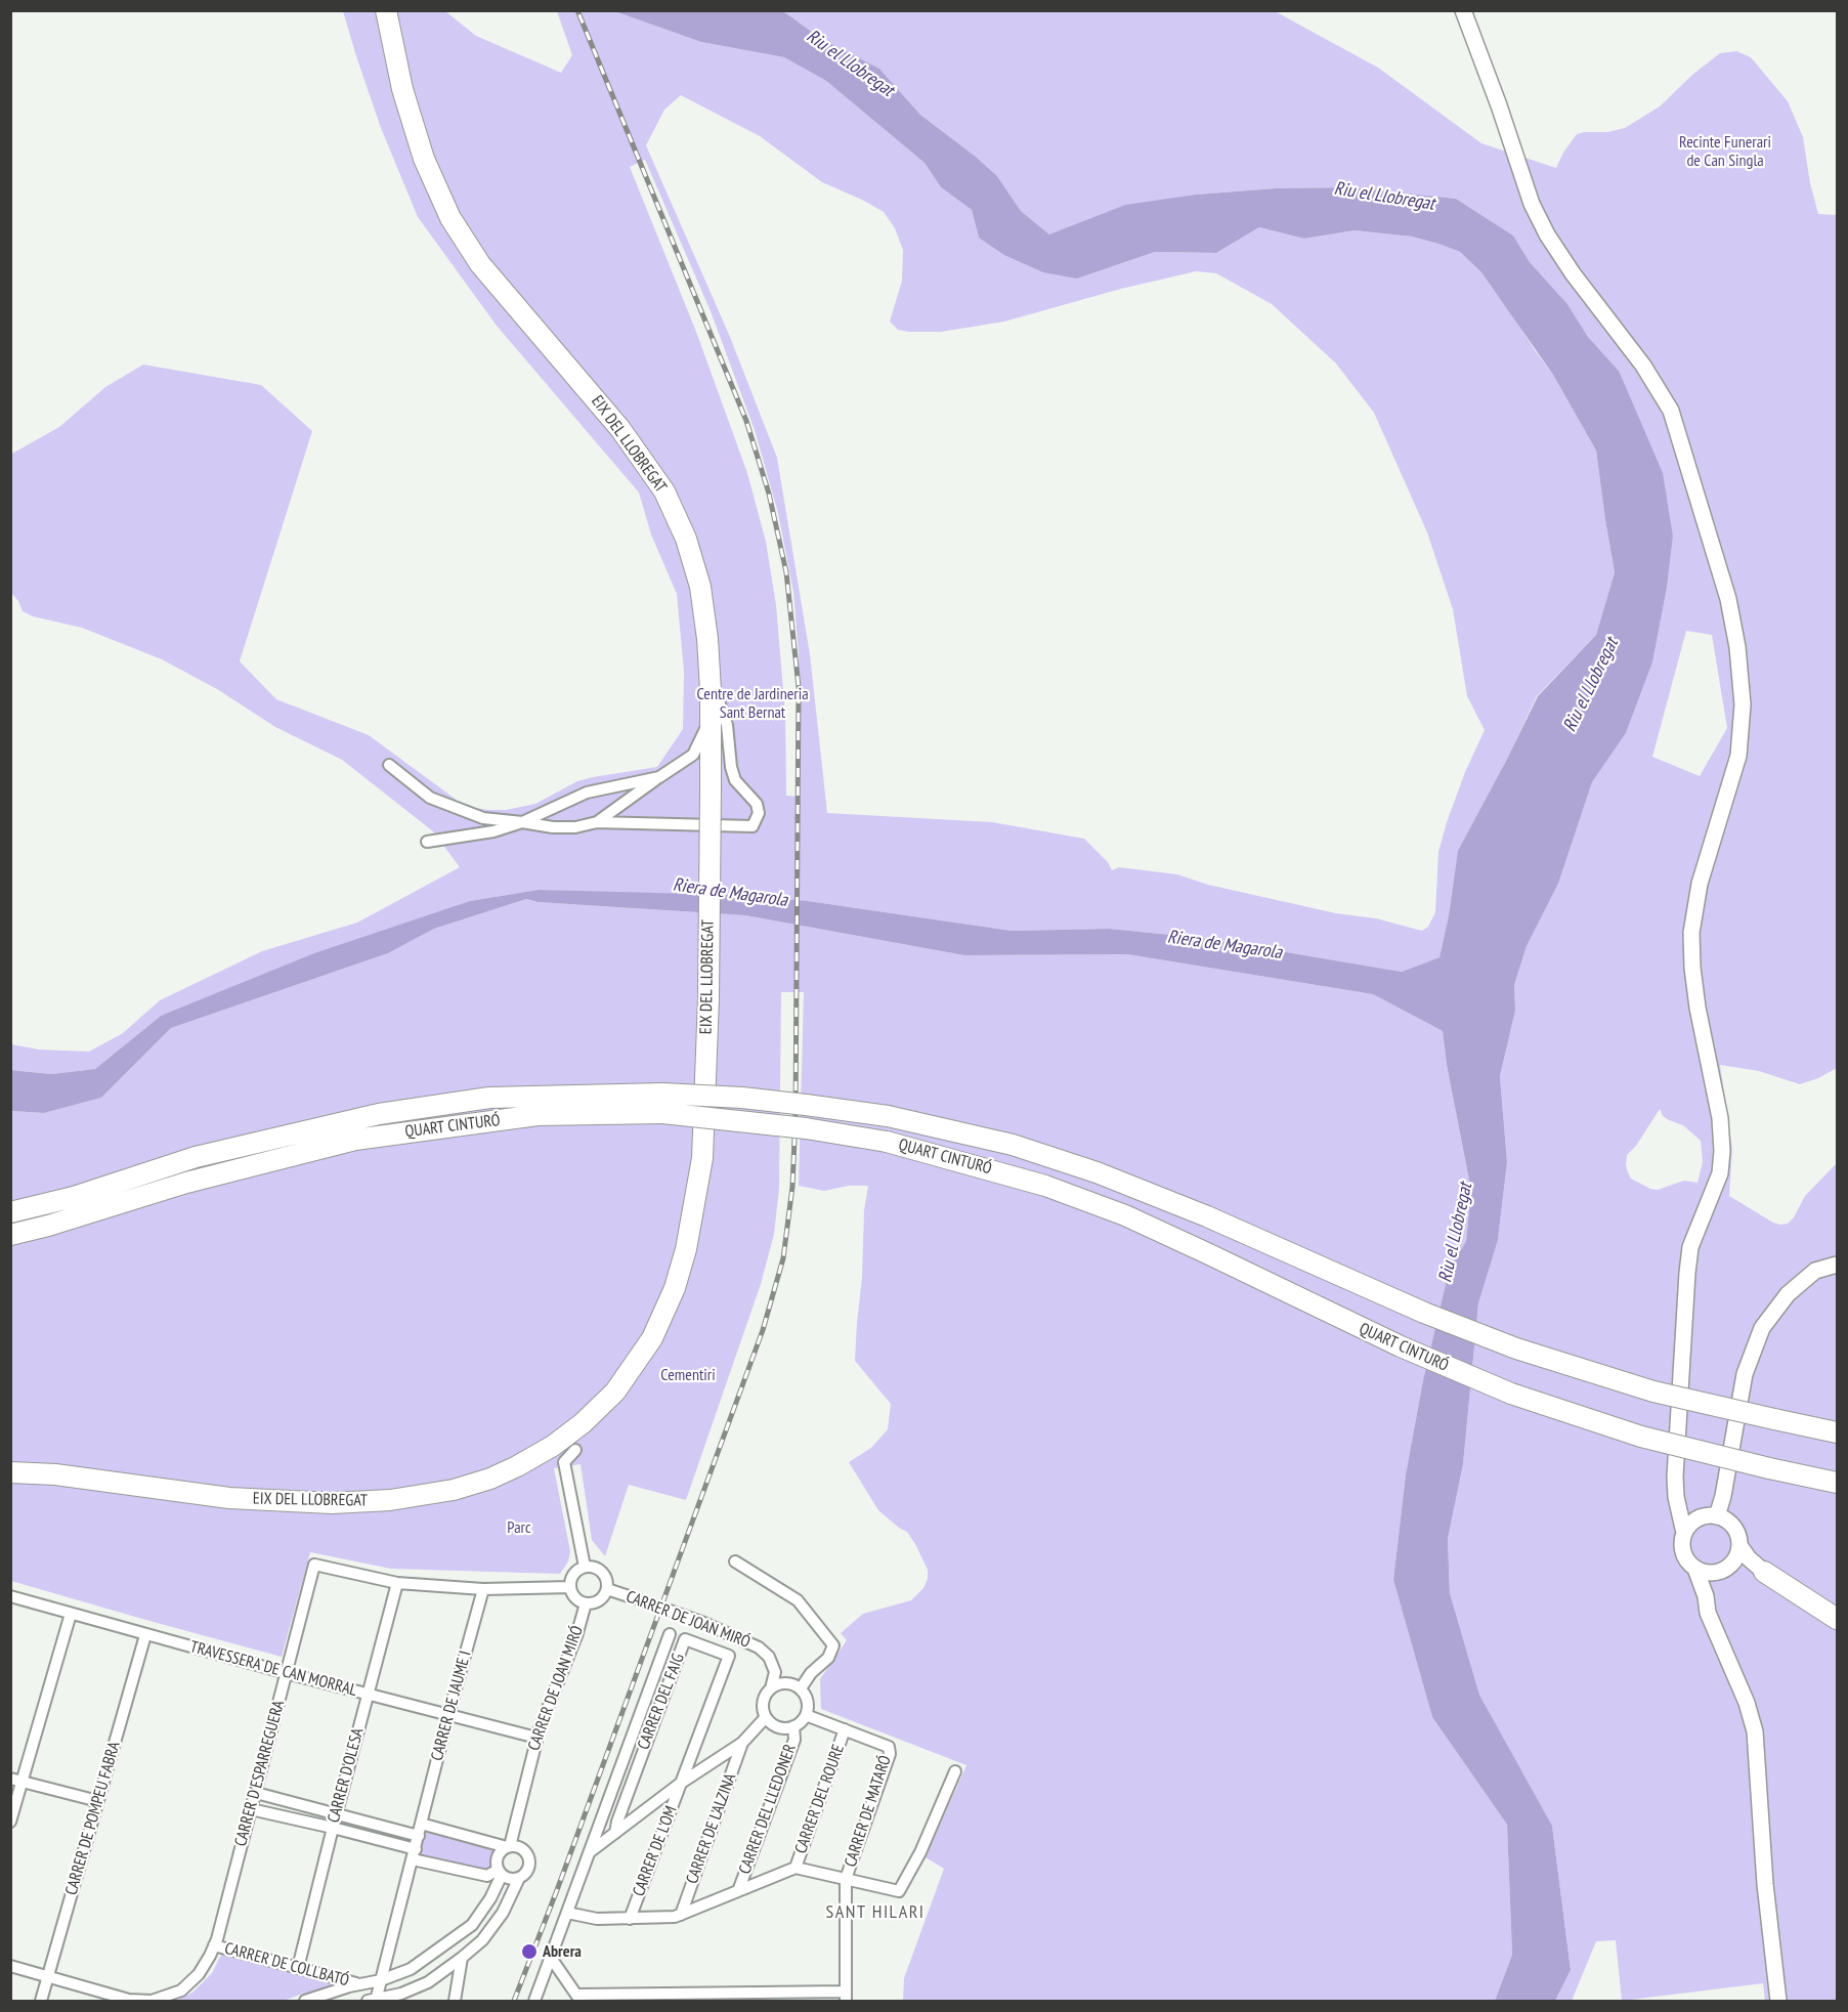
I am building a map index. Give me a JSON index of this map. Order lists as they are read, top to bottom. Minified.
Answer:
{"streets":{"highway":["EIX DEL LLOBREGAT","QUART CINTURÓ"],"street":["CARRER DE JOAN MIRÓ","TRAVESSERA DE CAN MORRAL","CARRER DEL FAIG","CARRER DE JAUME I","CARRER D'ESPARREGUERA","CARRER D'OLESA","CARRER DEL ROURE","CARRER DEL LLEDONER","CARRER DE MATARÓ","CARRER DE POMPEU FABRA","CARRER DE L'ALZINA","CARRER DE L'OM","CARRER DE COLLBATÓ"]},"crossings":[["CARRER DE JOAN MIRÓ","TRAVESSERA DE CAN MORRAL"],["CARRER DE JOAN MIRÓ","CARRER DEL LLEDONER"],["CARRER DE JOAN MIRÓ","CARRER DE MATARÓ"],["TRAVESSERA DE CAN MORRAL","CARRER DE JAUME I"],["TRAVESSERA DE CAN MORRAL","CARRER D'ESPARREGUERA"],["TRAVESSERA DE CAN MORRAL","CARRER D'OLESA"],["TRAVESSERA DE CAN MORRAL","CARRER DE POMPEU FABRA"],["CARRER DEL FAIG","CARRER DE L'OM"],["CARRER D'ESPARREGUERA","CARRER D'OLESA"],["CARRER D'ESPARREGUERA","CARRER DE POMPEU FABRA"],["CARRER D'ESPARREGUERA","CARRER DE COLLBATÓ"],["CARRER D'OLESA","CARRER DE COLLBATÓ"],["CARRER DEL ROURE","CARRER DE MATARÓ"],["CARRER DEL LLEDONER","CARRER DE MATARÓ"]],"districts":["SANT HILARI"],"water":["Riu el Llobregat","Riera de Magarola"],"parks":["Recinte Funerari de Can Singla","Centre de Jardineria Sant Bernat","Cementiri","Parc"],"places":["Abrera"]}
